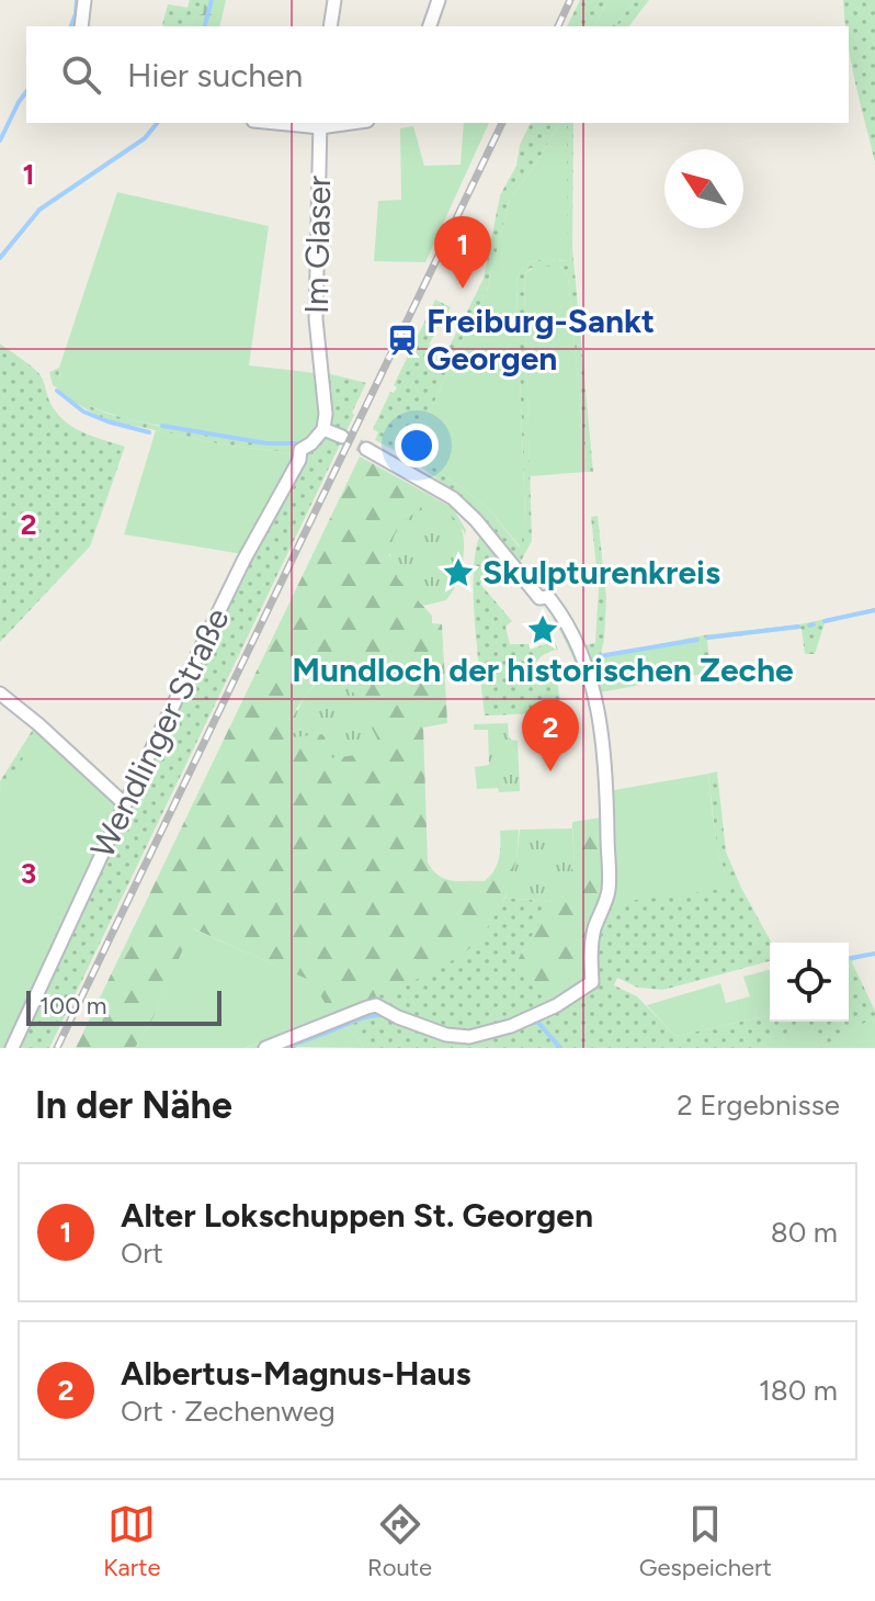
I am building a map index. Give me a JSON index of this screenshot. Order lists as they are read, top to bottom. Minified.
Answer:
{"streets":{"street":["Im Glaser","Wendlinger Straße"]},"crossings":[["Im Glaser","Wendlinger Straße"]],"places":{"station":["Freiburg-Sankt Georgen"],"place":["Skulpturenkreis","Mundloch der historischen Zeche"]},"scale_bar":"100 m","north":"top left","page":{"search":"Hier suchen","pins":["1","2"],"scale":"100 m","heading":["In der Nähe","2 Ergebnisse"],"list":[{"mark":"1","name":"Alter Lokschuppen St. Georgen","note":"Ort","value":"80 m"},{"mark":"2","name":"Albertus-Magnus-Haus","note":"Ort · Zechenweg","value":"180 m"}],"nav":["Karte","Route","Gespeichert"]},"grid":{"rows":["1","2","3"]}}
